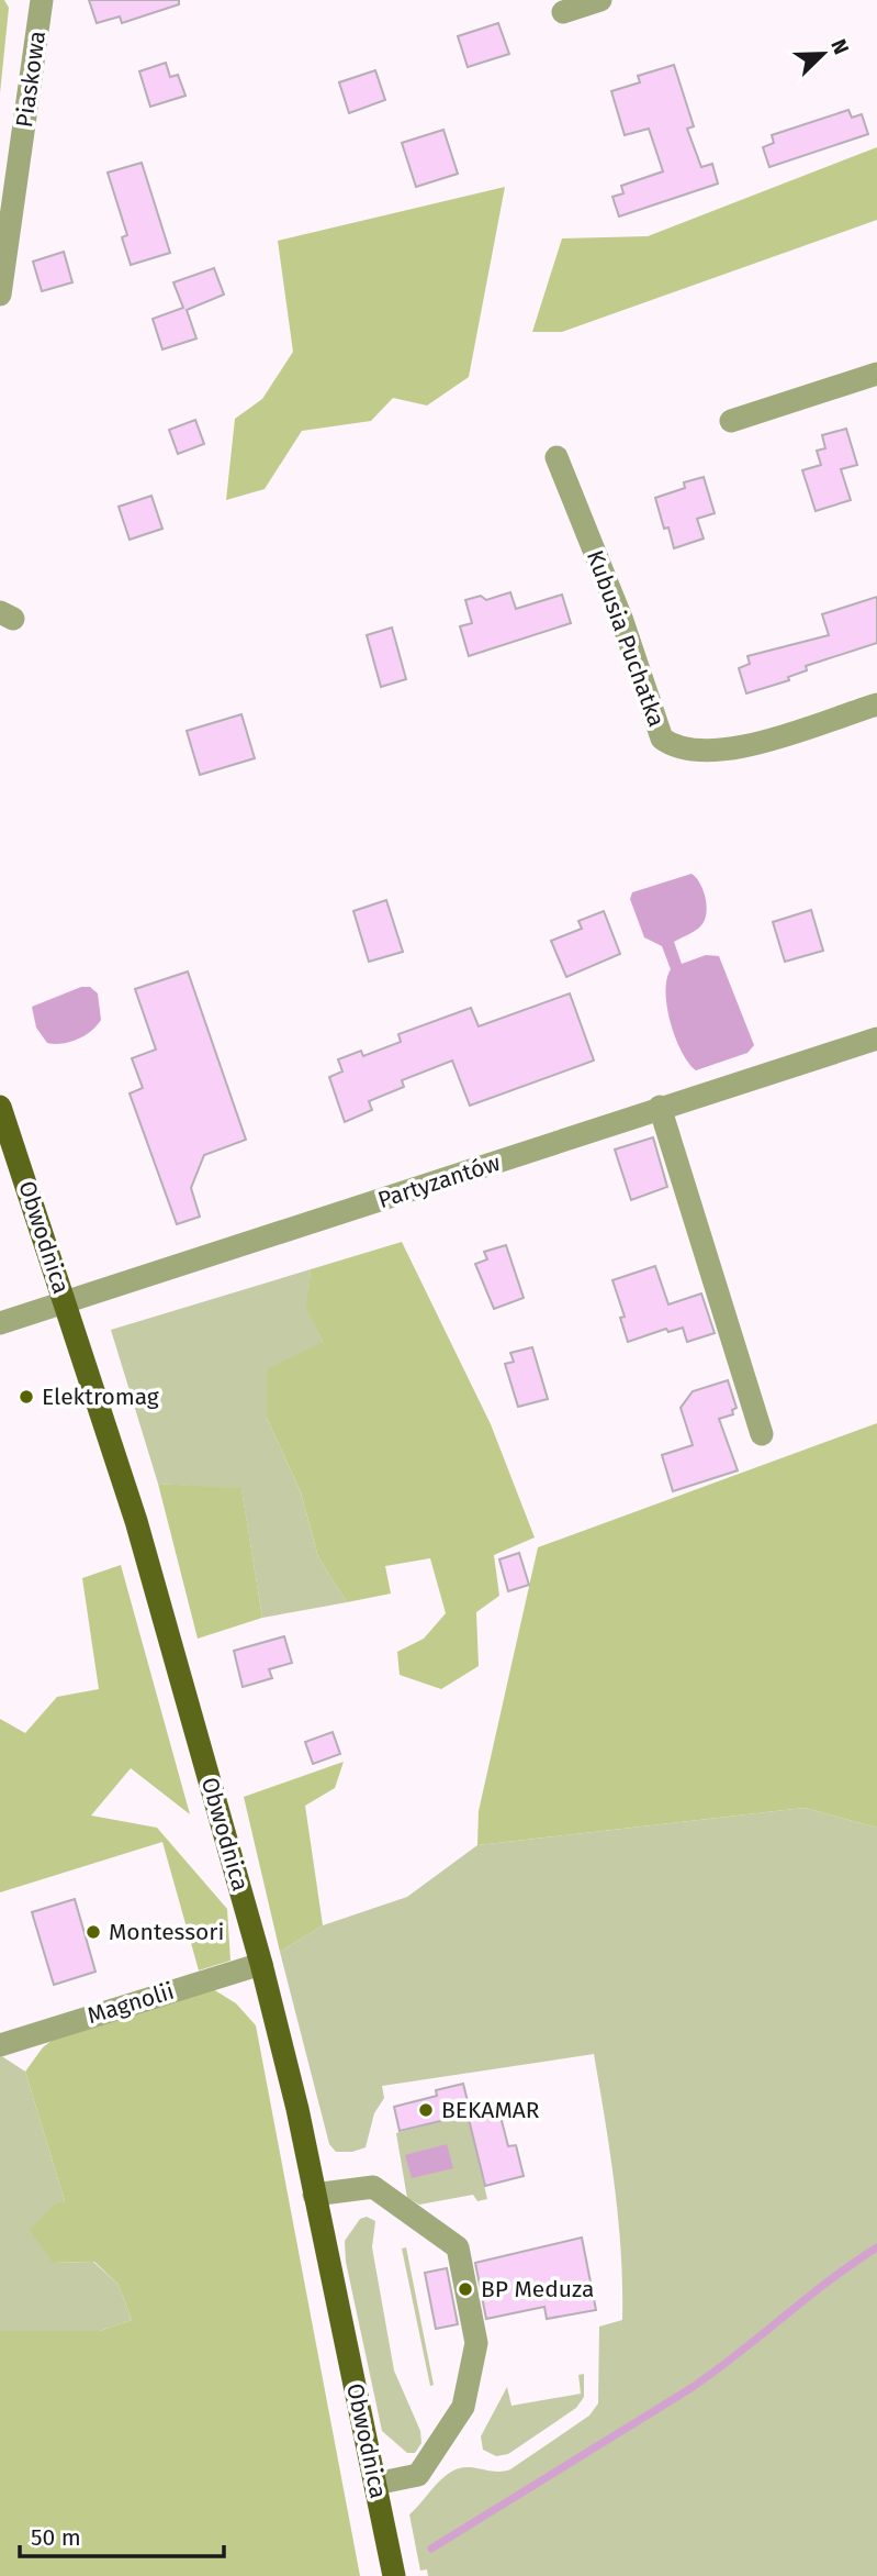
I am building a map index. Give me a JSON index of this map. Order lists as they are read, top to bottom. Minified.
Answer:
{"streets":{"main road":["Obwodnica"],"street":["Piaskowa","Kubusia Puchatka","Partyzantów","Magnolii"]},"crossings":[["Partyzantów","Obwodnica"],["Obwodnica","Magnolii"]],"places":["Elektromag","Montessori","BEKAMAR","BP Meduza"],"scale_bar":"50 m","north":"top right"}
